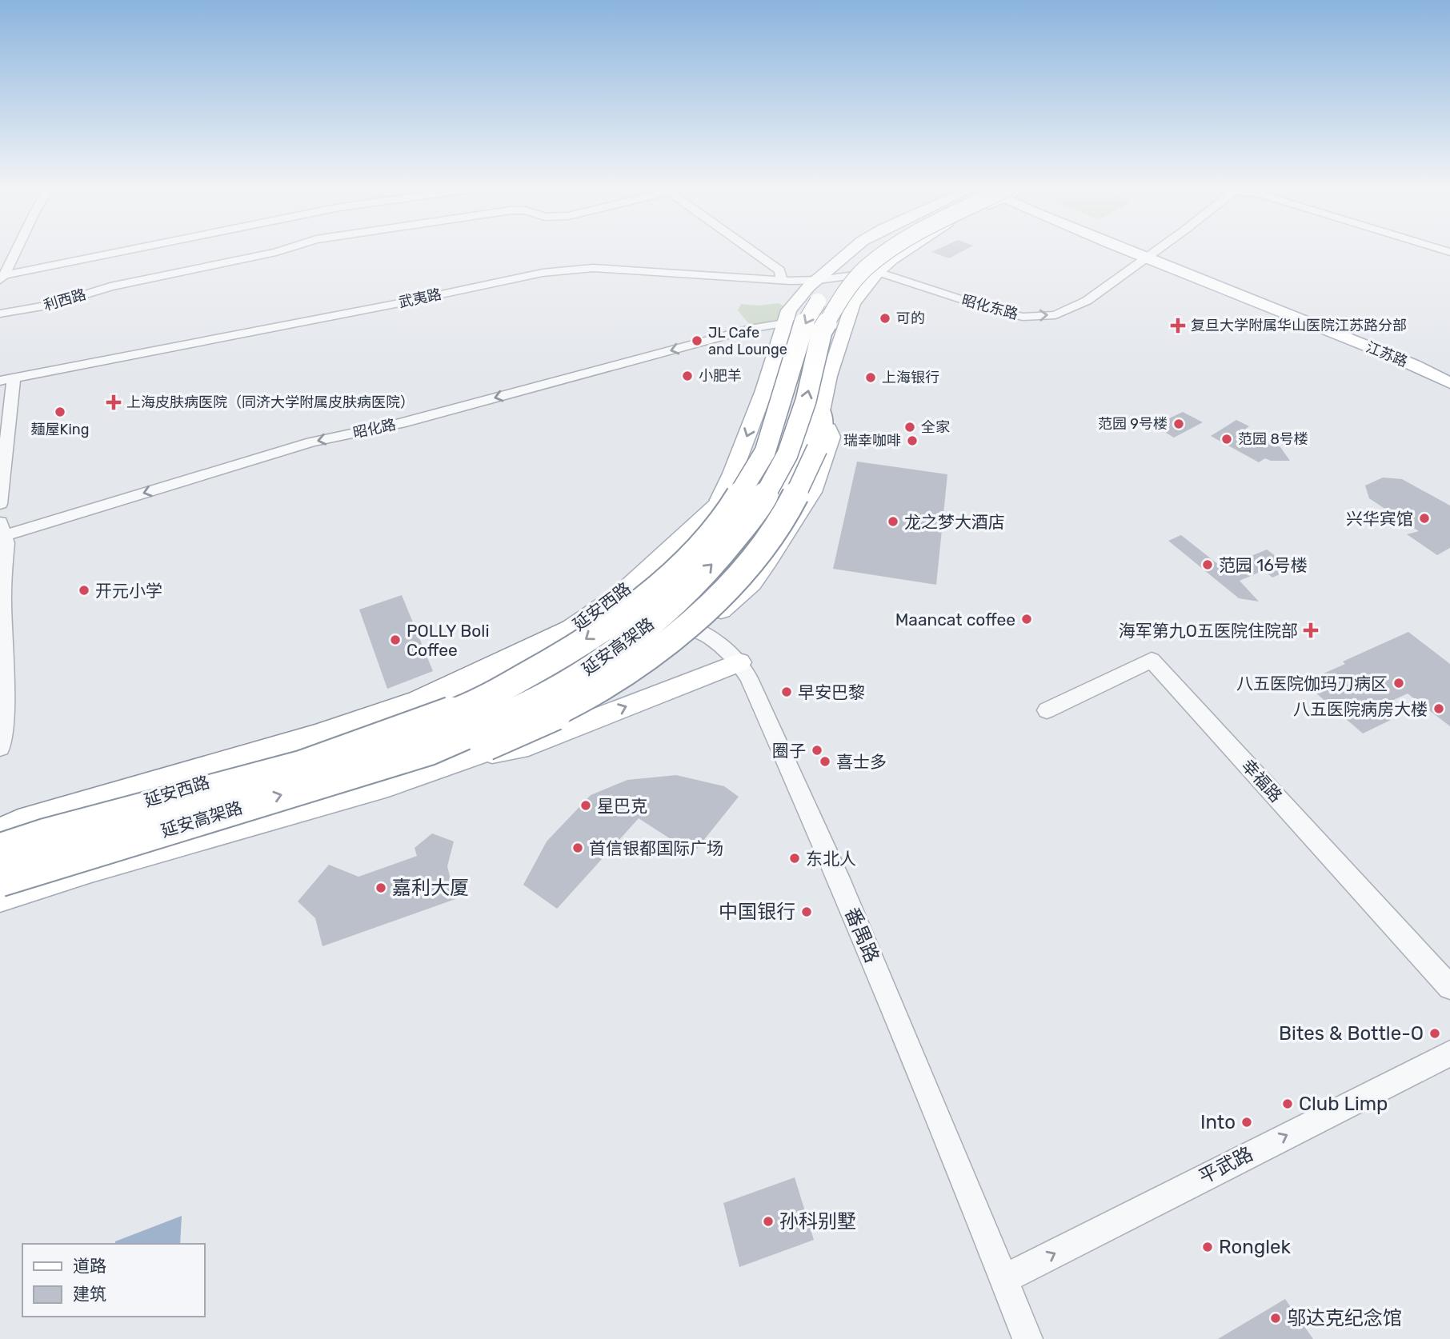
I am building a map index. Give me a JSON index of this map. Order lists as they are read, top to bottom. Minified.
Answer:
{"streets":{"highway":["延安高架路"],"main road":["江苏路","延安西路"],"street":["武夷路","利西路","昭化东路","昭化路","幸福路","番禺路","平武路"]},"crossings":[["武夷路","昭化东路"],["武夷路","延安西路"],["昭化东路","江苏路"],["昭化路","延安西路"],["延安西路","番禺路"],["番禺路","平武路"]],"one_way":["昭化东路","昭化路","平武路"],"places":{"other":["可的","JL Cafe and Lounge","小肥羊","上海银行","麺屋King","范园 9号楼","全家","范园 8号楼","瑞幸咖啡","兴华宾馆","龙之梦大酒店","范园 16号楼","开元小学","Maancat coffee","POLLY Boli Coffee","八五医院伽玛刀病区","早安巴黎","八五医院病房大楼","圈子","喜士多","星巴克","首信银都国际广场","东北人","嘉利大厦","中国银行","Bites & Bottle-O","Club Limp","Into","孙科别墅","Ronglek","邬达克纪念馆"],"health":["复旦大学附属华山医院江苏路分部","上海皮肤病医院（同济大学附属皮肤病医院）","海军第九O五医院住院部"]},"legend":["道路","建筑"]}
